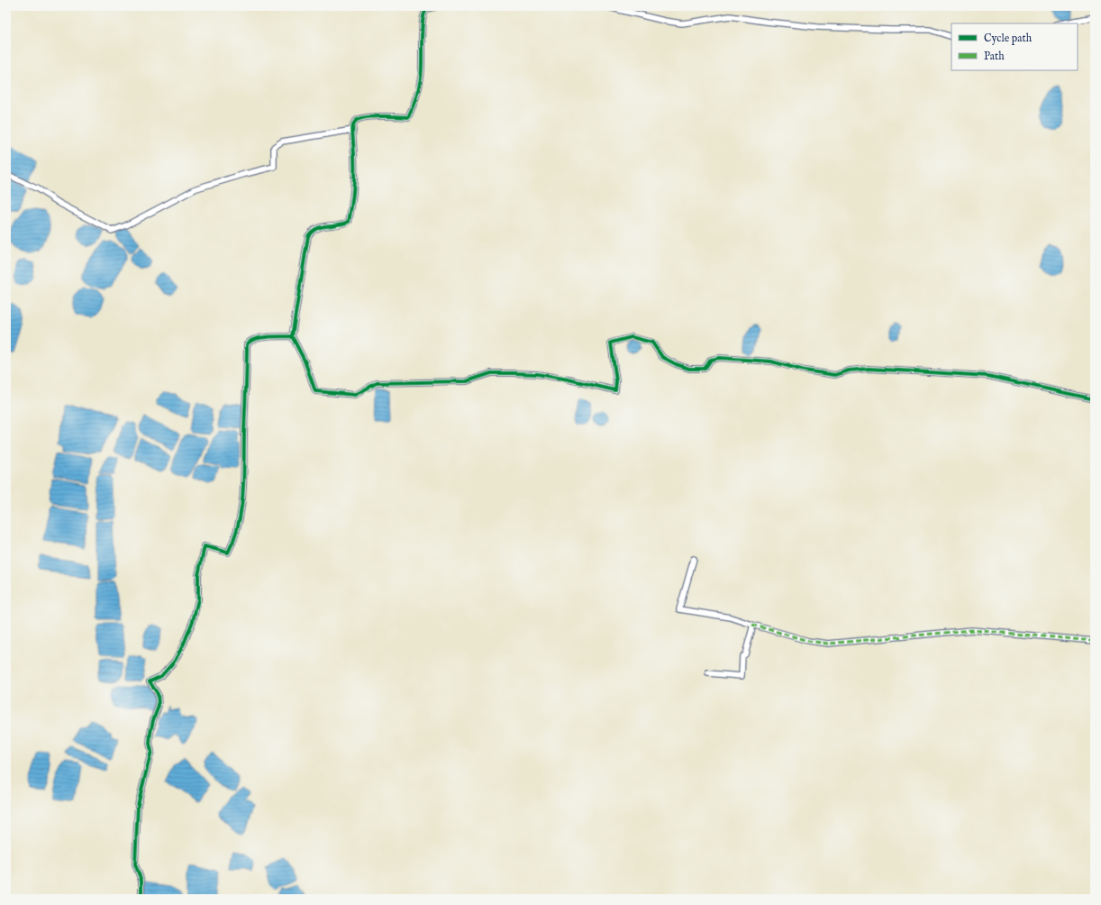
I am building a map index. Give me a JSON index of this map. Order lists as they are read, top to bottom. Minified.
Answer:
{"legend":["Cycle path","Path"]}
